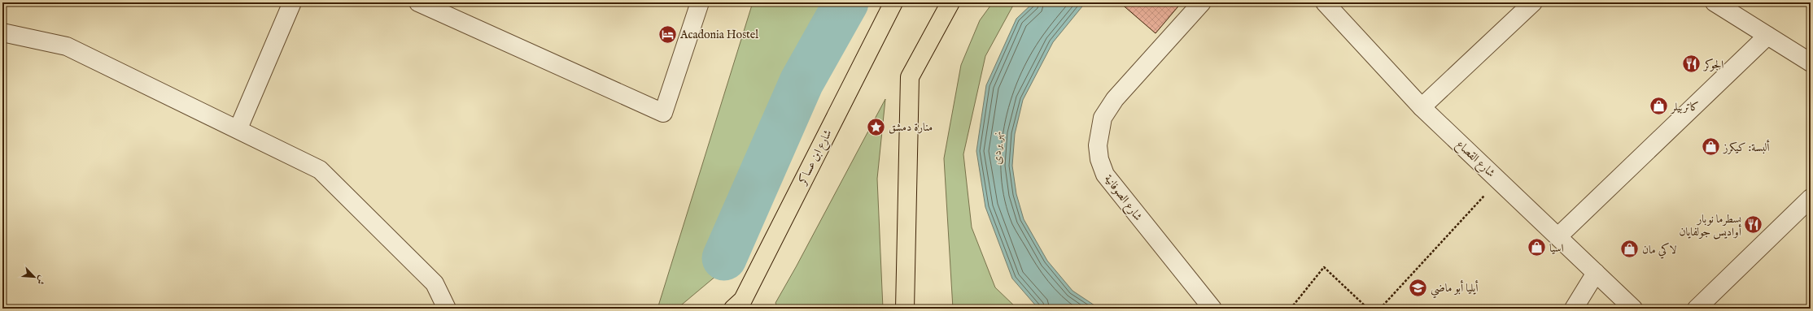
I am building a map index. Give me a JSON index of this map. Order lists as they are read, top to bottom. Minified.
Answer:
{"streets":{"main road":["شارع ابن عساكر"],"street":["شارع القصاع","شارع الصوفانية"]},"water":["نهر بردى"],"places":{"hotel":["Acadonia Hostel"],"restaurant":["الجوكر","بسطرما نوبار أواديس جولفايان"],"shop":["كاتربيلر","ألبسة: كيكرز","اسيا","لاكي مان"],"place":["منارة دمشق"],"school or university":["أيليا أبو ماضي"]},"north":"bottom right"}
